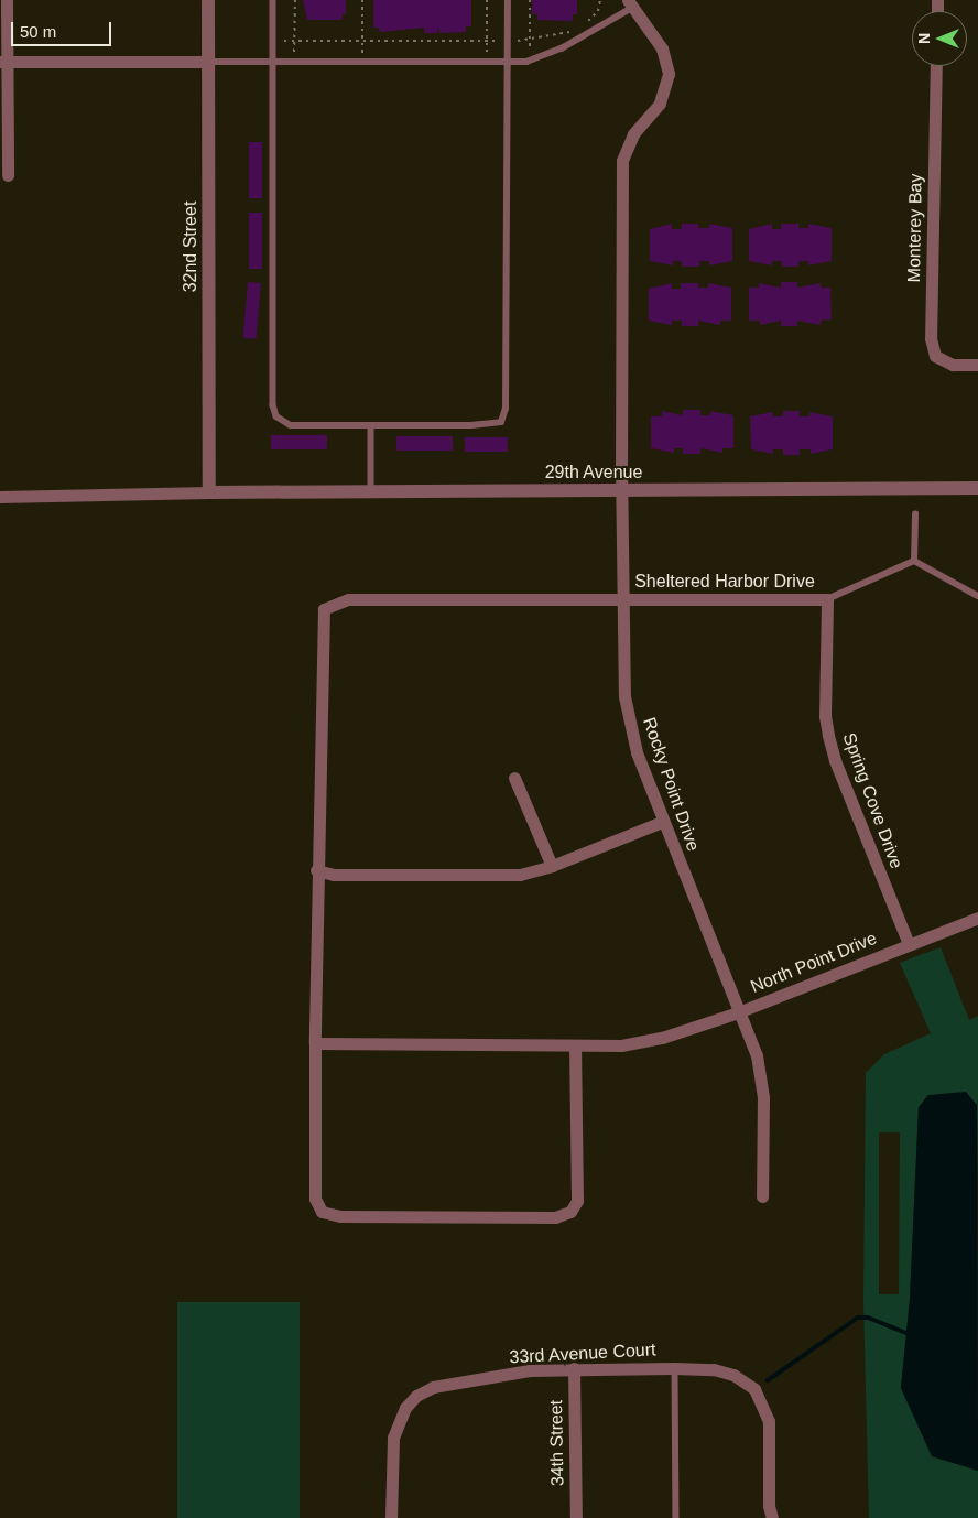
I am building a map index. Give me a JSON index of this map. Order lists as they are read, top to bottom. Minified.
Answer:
{"streets":{"street":["Monterey Bay","32nd Street","29th Avenue","Sheltered Harbor Drive","Rocky Point Drive","Spring Cove Drive","North Point Drive","33rd Avenue Court","34th Street"]},"crossings":[["32nd Street","29th Avenue"],["29th Avenue","Rocky Point Drive"],["Sheltered Harbor Drive","Rocky Point Drive"],["Sheltered Harbor Drive","Spring Cove Drive"],["Rocky Point Drive","North Point Drive"],["Spring Cove Drive","North Point Drive"],["33rd Avenue Court","34th Street"]],"scale_bar":"50 m","north":"left"}
